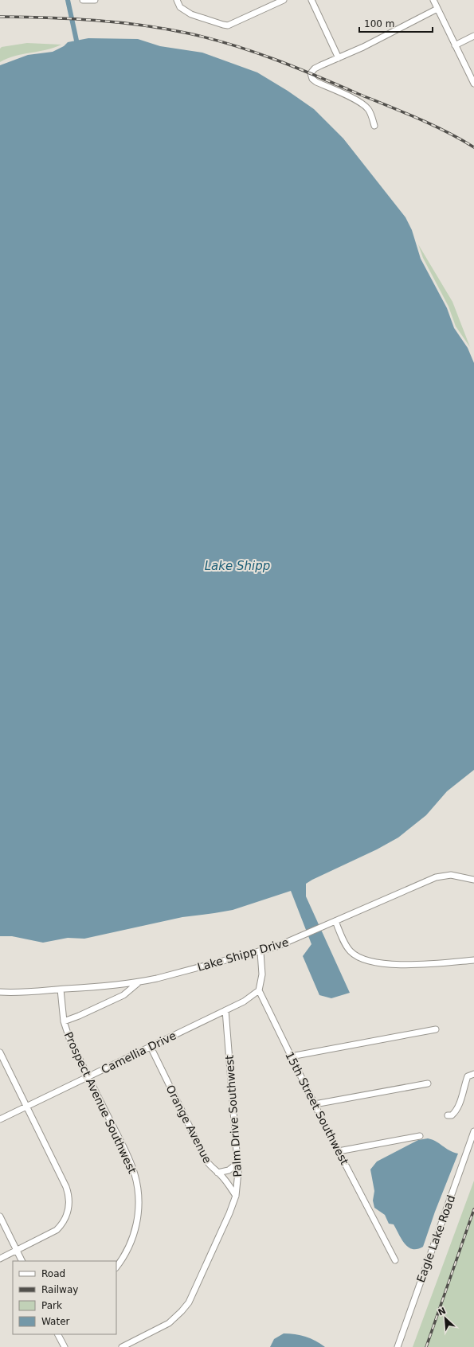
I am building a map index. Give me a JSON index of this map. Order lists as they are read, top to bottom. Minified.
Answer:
{"streets":{"street":["Lake Shipp Drive","Camellia Drive","Prospect Avenue Southwest","15th Street Southwest","Palm Drive Southwest","Orange Avenue","Eagle Lake Road"]},"crossings":[["Lake Shipp Drive","Prospect Avenue Southwest"],["Camellia Drive","Prospect Avenue Southwest"],["Camellia Drive","15th Street Southwest"],["Camellia Drive","Palm Drive Southwest"],["Camellia Drive","Orange Avenue"],["Palm Drive Southwest","Orange Avenue"]],"water":["Lake Shipp"],"legend":["Road","Railway","Park","Water"],"scale_bar":"100 m","north":"top left"}
